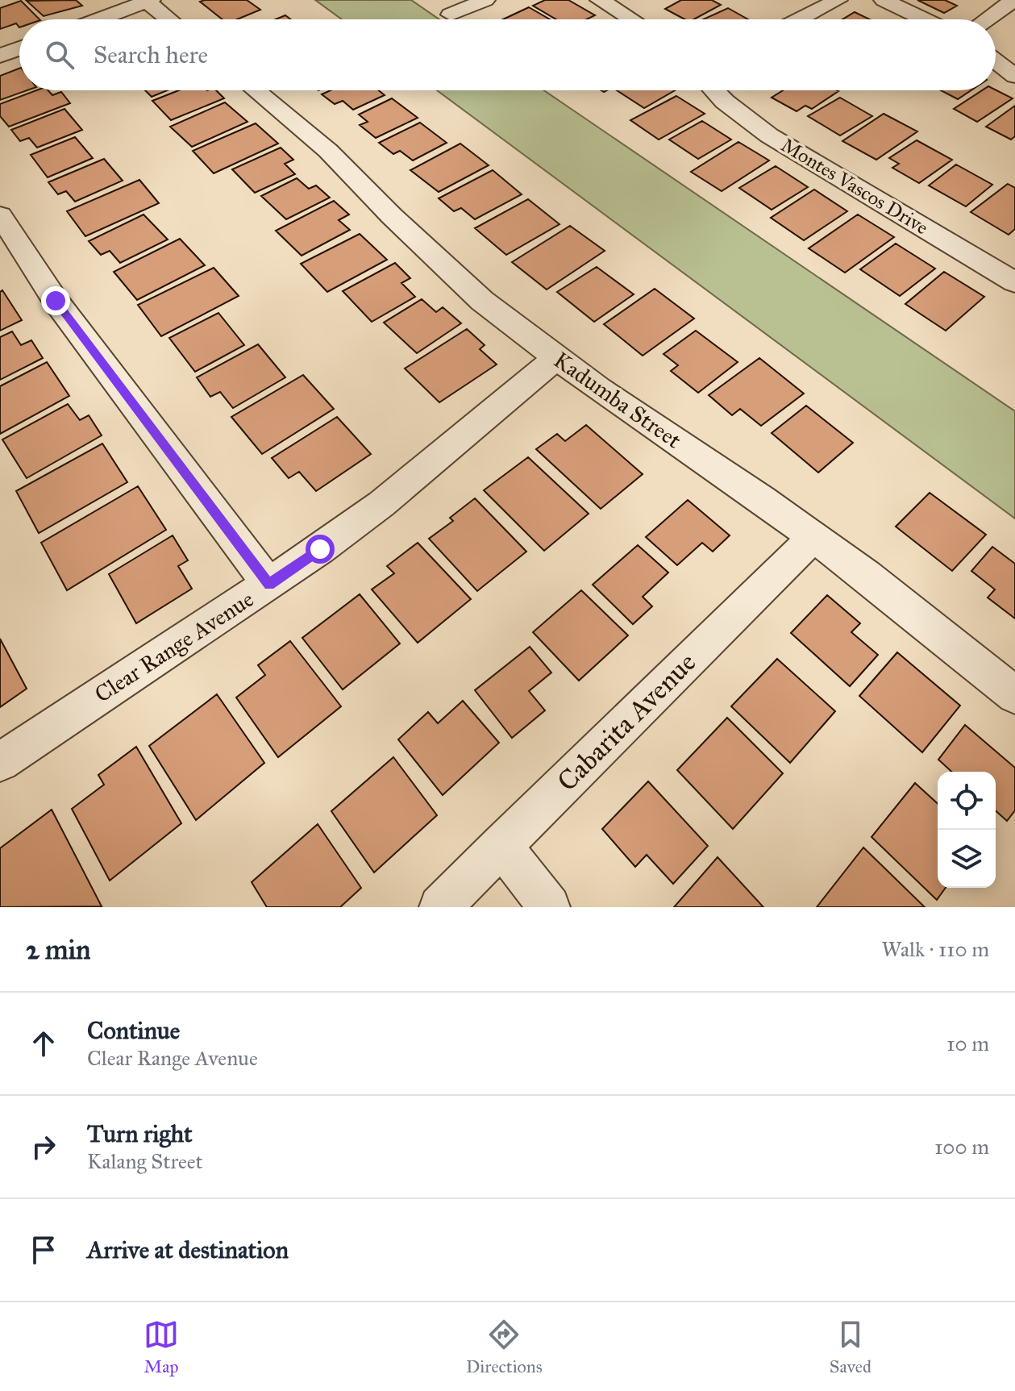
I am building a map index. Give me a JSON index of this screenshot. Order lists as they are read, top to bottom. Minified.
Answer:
{"streets":{"street":["Montes Vascos Drive","Kadumba Street","Clear Range Avenue","Cabarita Avenue"]},"crossings":[["Kadumba Street","Clear Range Avenue"],["Kadumba Street","Cabarita Avenue"]],"page":{"search":"Search here","heading":["2 min","Walk · 110 m"],"list":[["Continue","Clear Range Avenue","10 m"],["Turn right","Kalang Street","100 m"],"Arrive at destination"],"nav":["Map","Directions","Saved"]}}
